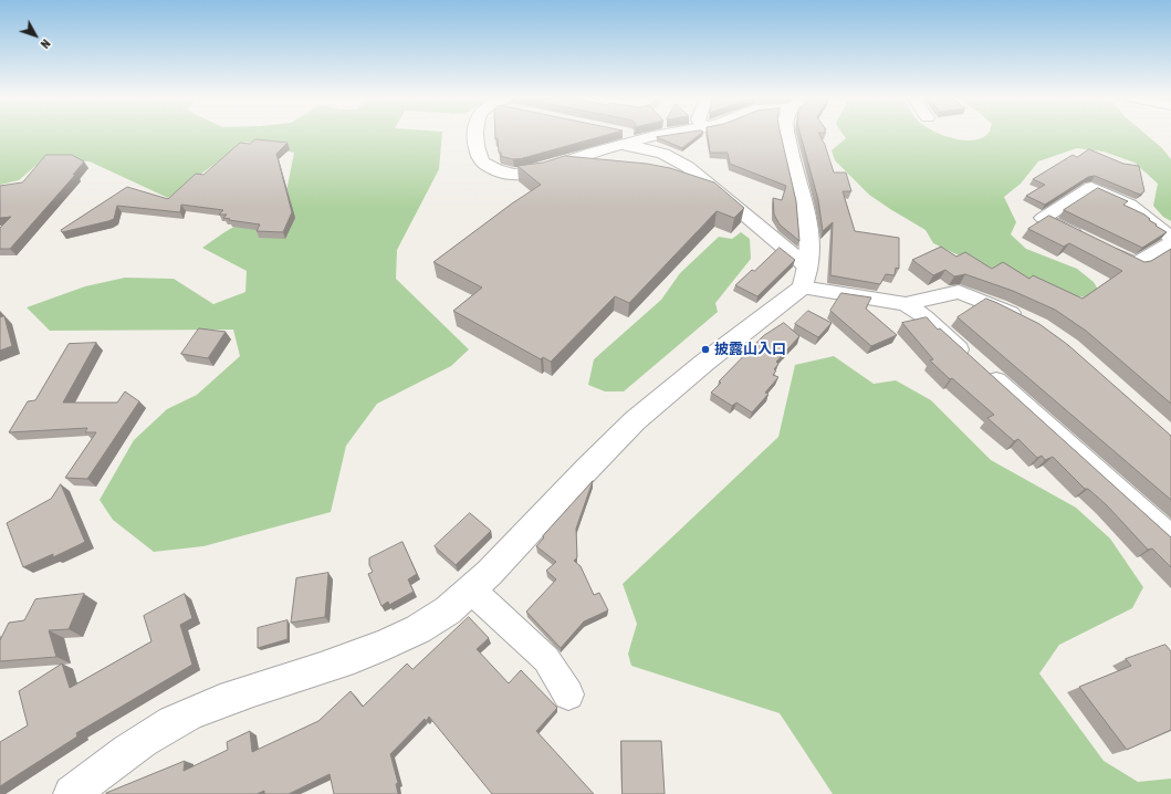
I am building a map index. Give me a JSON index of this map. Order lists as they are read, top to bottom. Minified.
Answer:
{"places":["披露山入口"],"north":"bottom right"}
